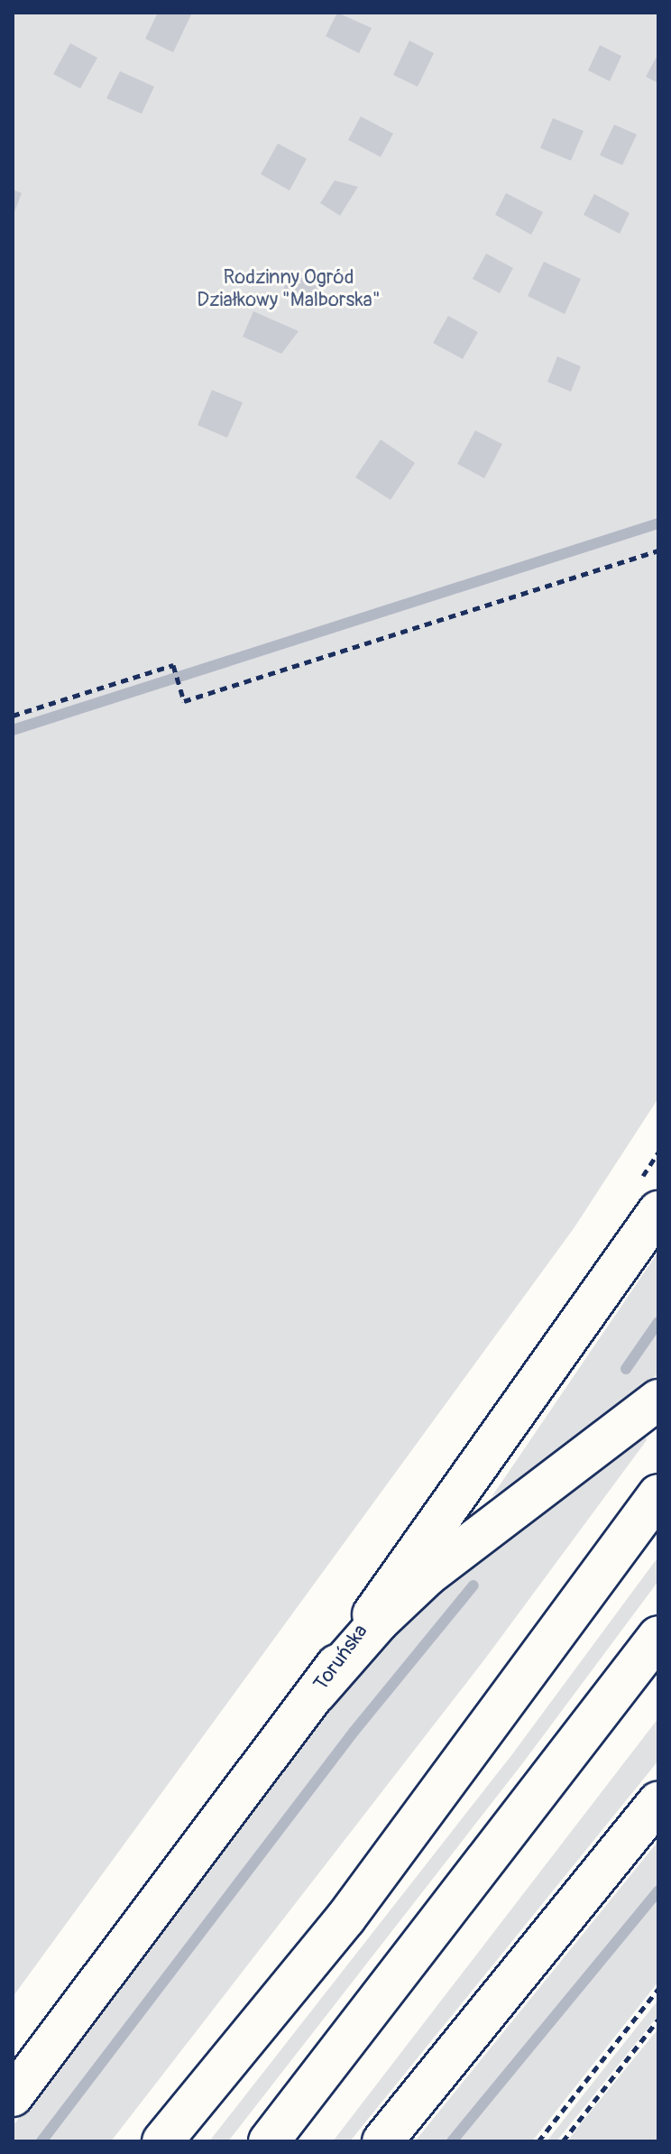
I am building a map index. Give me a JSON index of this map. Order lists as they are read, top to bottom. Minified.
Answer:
{"streets":{"main road":["Toruńska"]},"parks":["Rodzinny Ogród Działkowy \"Malborska\""]}
